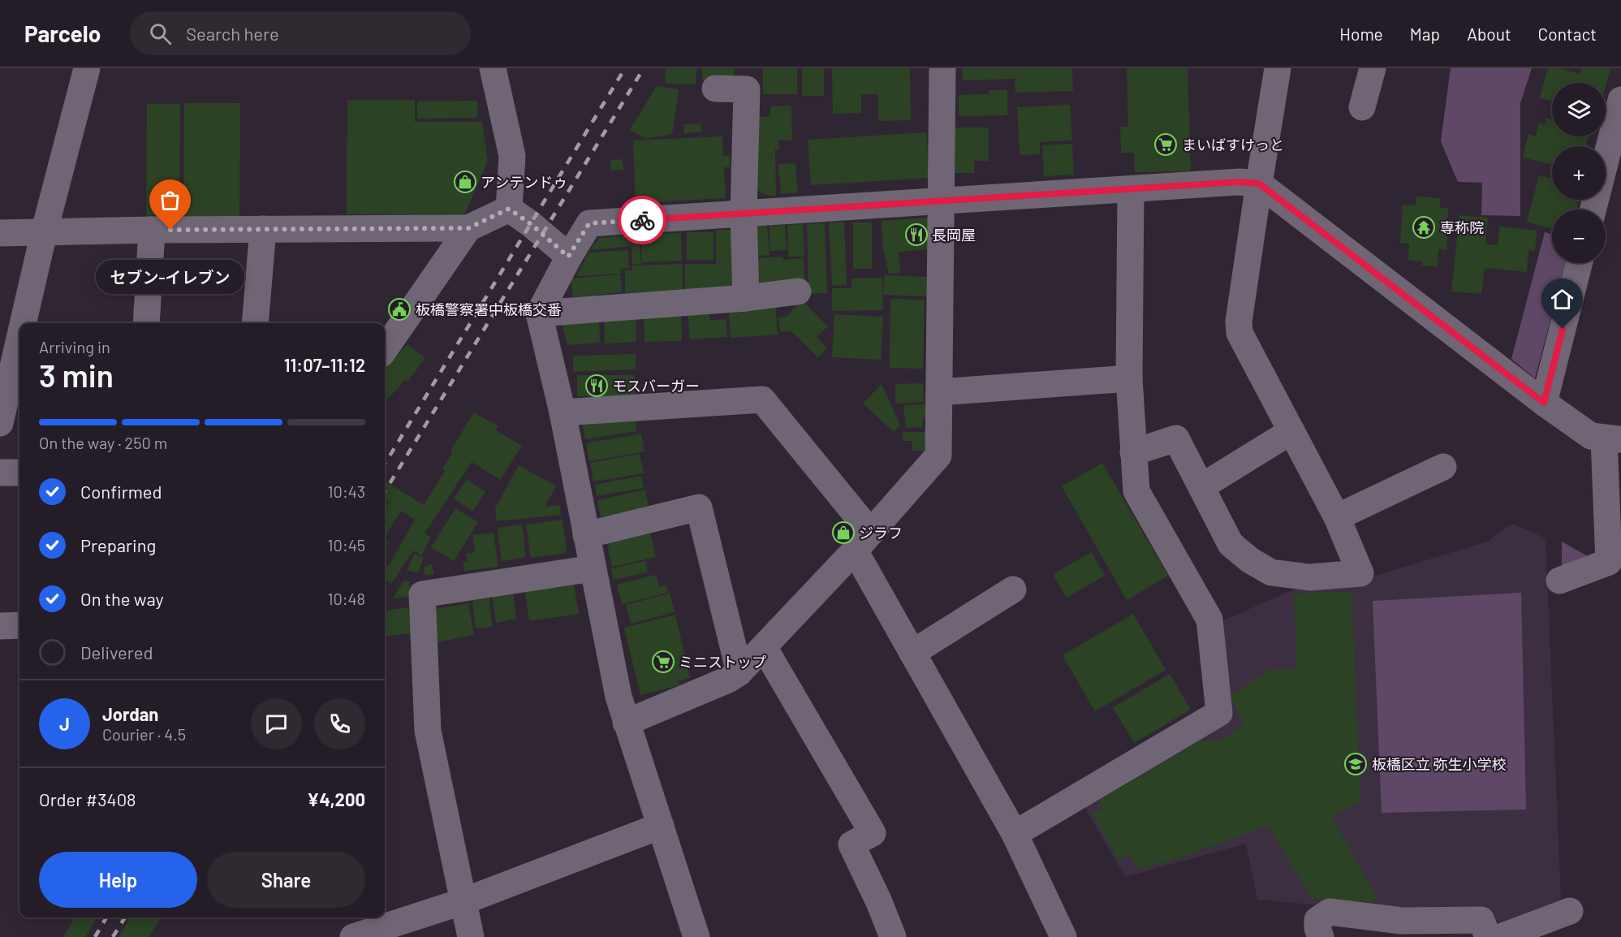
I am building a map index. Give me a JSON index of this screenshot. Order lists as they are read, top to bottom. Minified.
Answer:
{"places":{"supermarket":["まいばすけっと","ミニストップ"],"shop":["アンテンドゥ","ジラフ"],"temple":["専称院"],"other":["セブン-イレブン"],"restaurant":["長岡屋","モスバーガー"],"public building":["板橋警察署中板橋交番"],"school or university":["板橋区立 弥生小学校"]},"page":{"header":"Parcelo","search":"Search here","nav":["Home","Map","About","Contact"],"map_buttons":["+","−"],"bubble":"セブン-イレブン","heading":["3 min","Arriving in","11:07–11:12"],"panel":["Jordan","Courier · 4.5","Order #3408","¥4,200"],"bar":"On the way · 250 m","list":[["Confirmed","10:43"],["Preparing","10:45"],["On the way","10:48"],"Delivered"],"round":"J","buttons":["Help","Share"]}}
